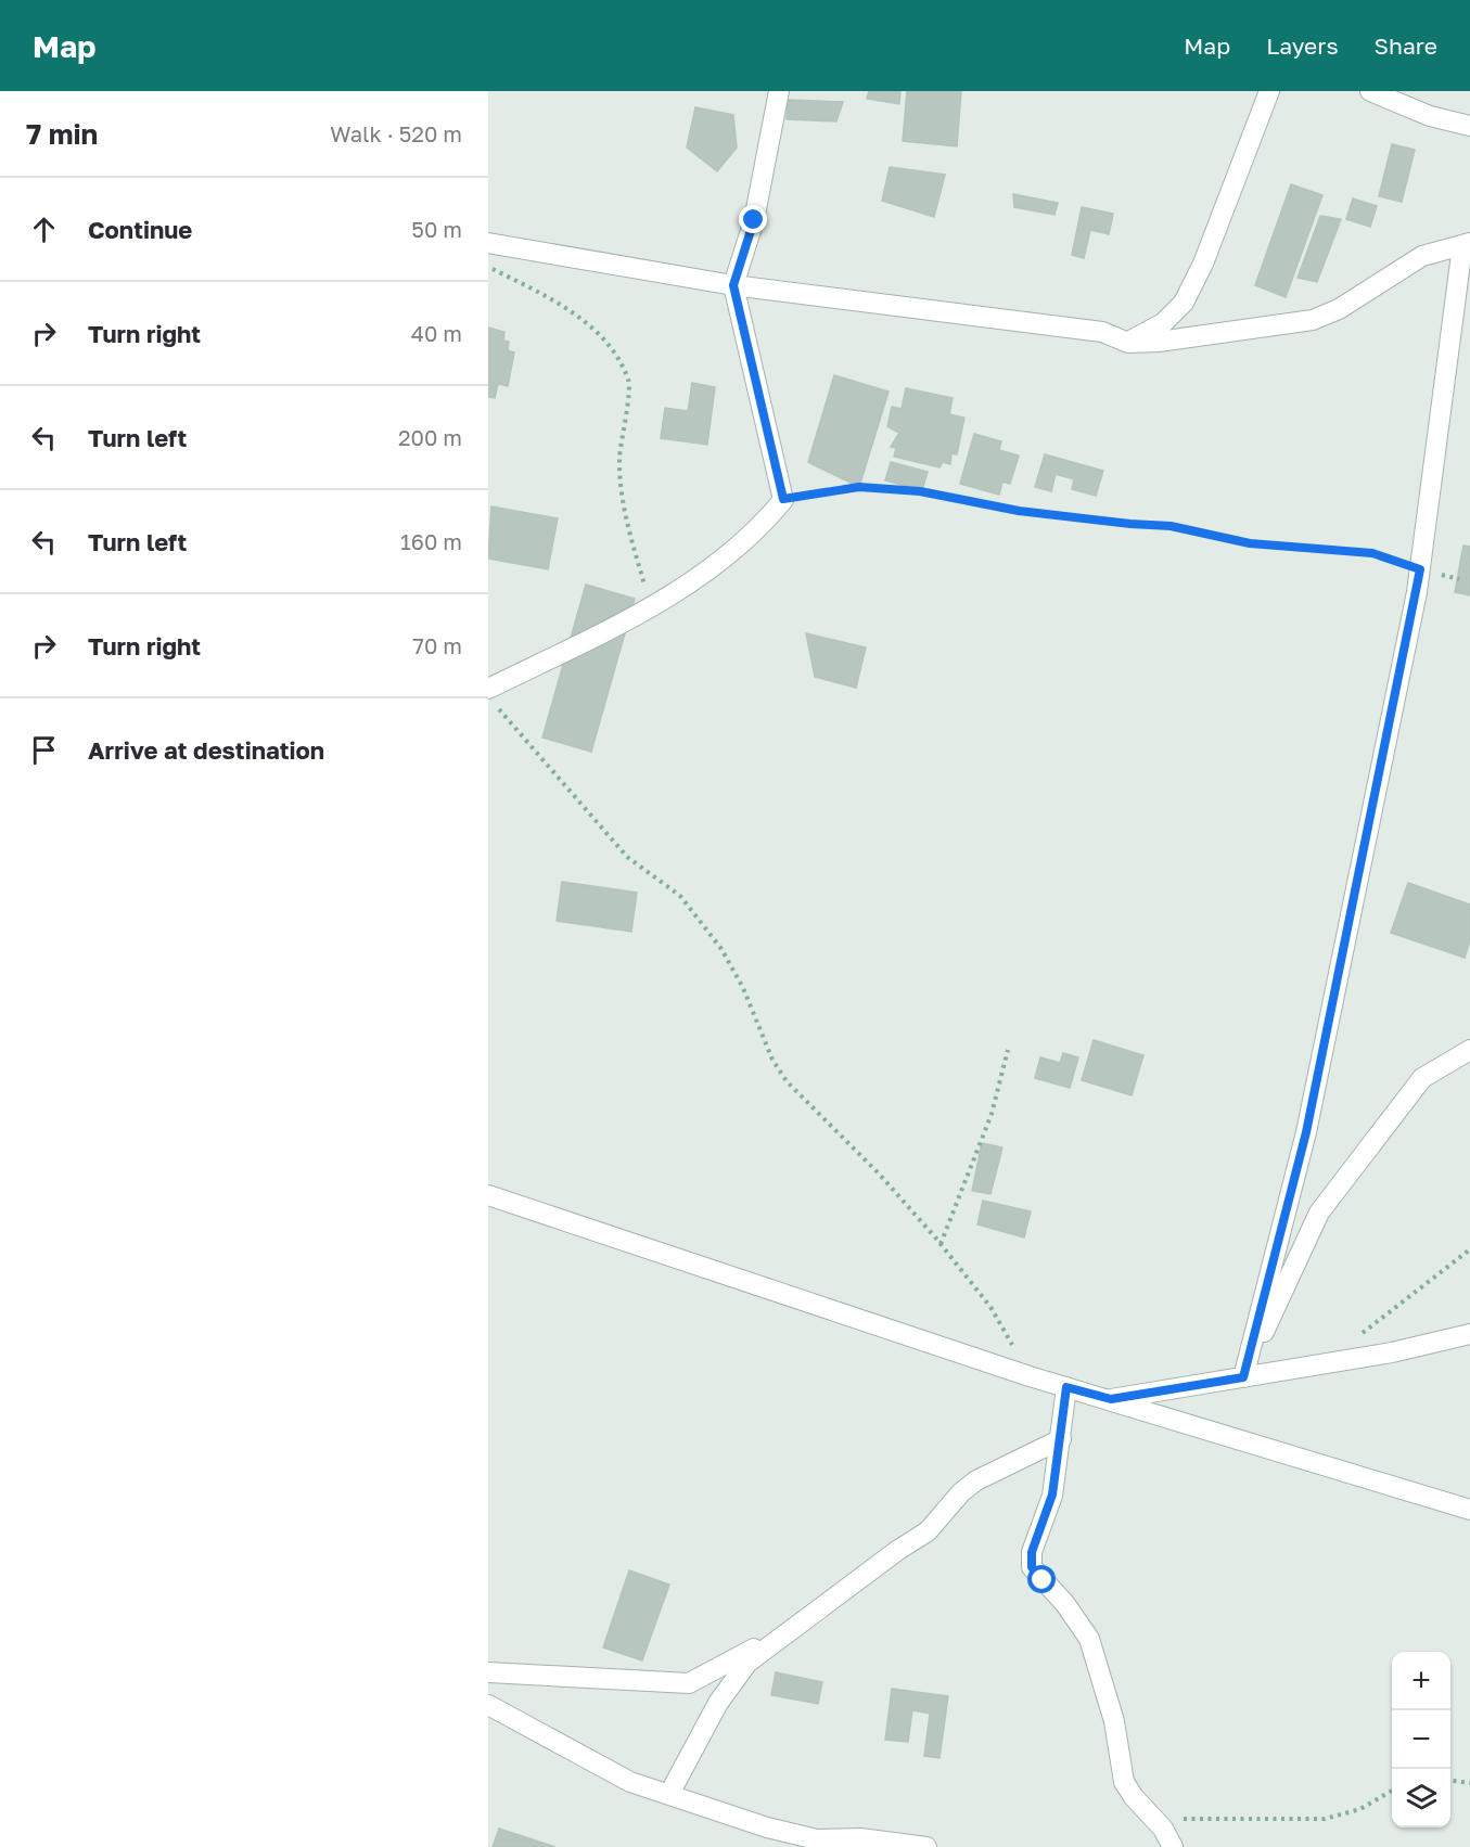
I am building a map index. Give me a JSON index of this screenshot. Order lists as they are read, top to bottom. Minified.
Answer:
{"page":{"header":"Map","nav":["Map","Layers","Share"],"heading":["7 min","Walk · 520 m"],"list":[["Continue","50 m"],["Turn right","40 m"],["Turn left","200 m"],["Turn left","160 m"],["Turn right","70 m"],"Arrive at destination"],"map_buttons":["+","−"]}}
